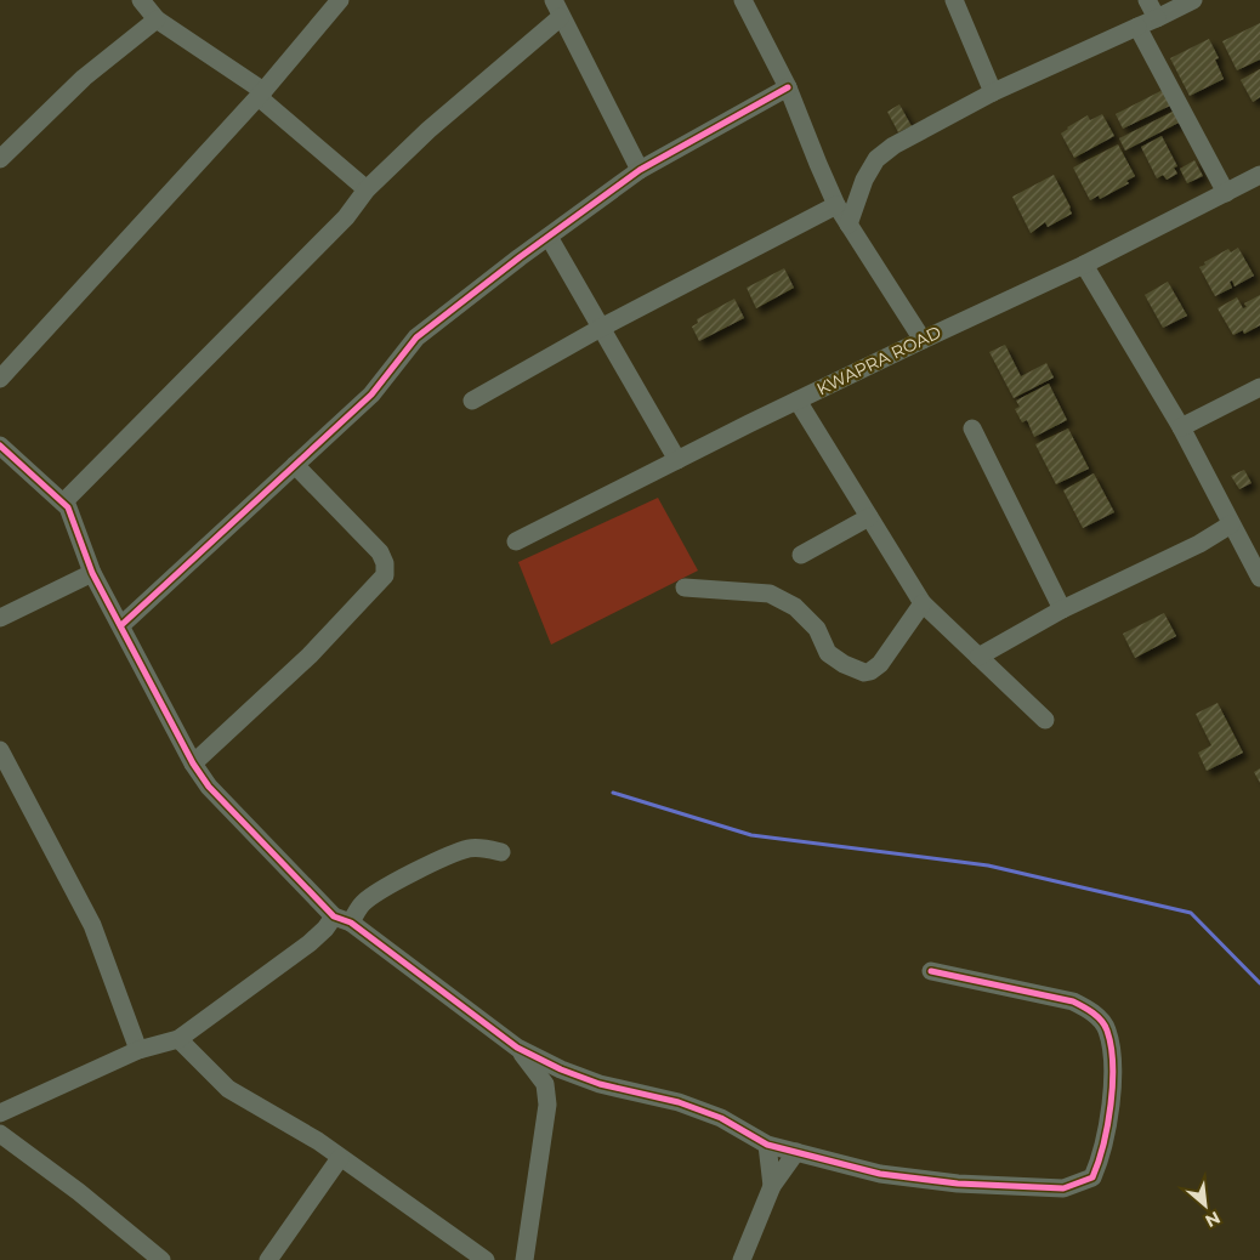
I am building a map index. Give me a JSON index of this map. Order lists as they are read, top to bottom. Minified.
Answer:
{"streets":{"street":["KWAPRA ROAD"]},"north":"bottom right"}
